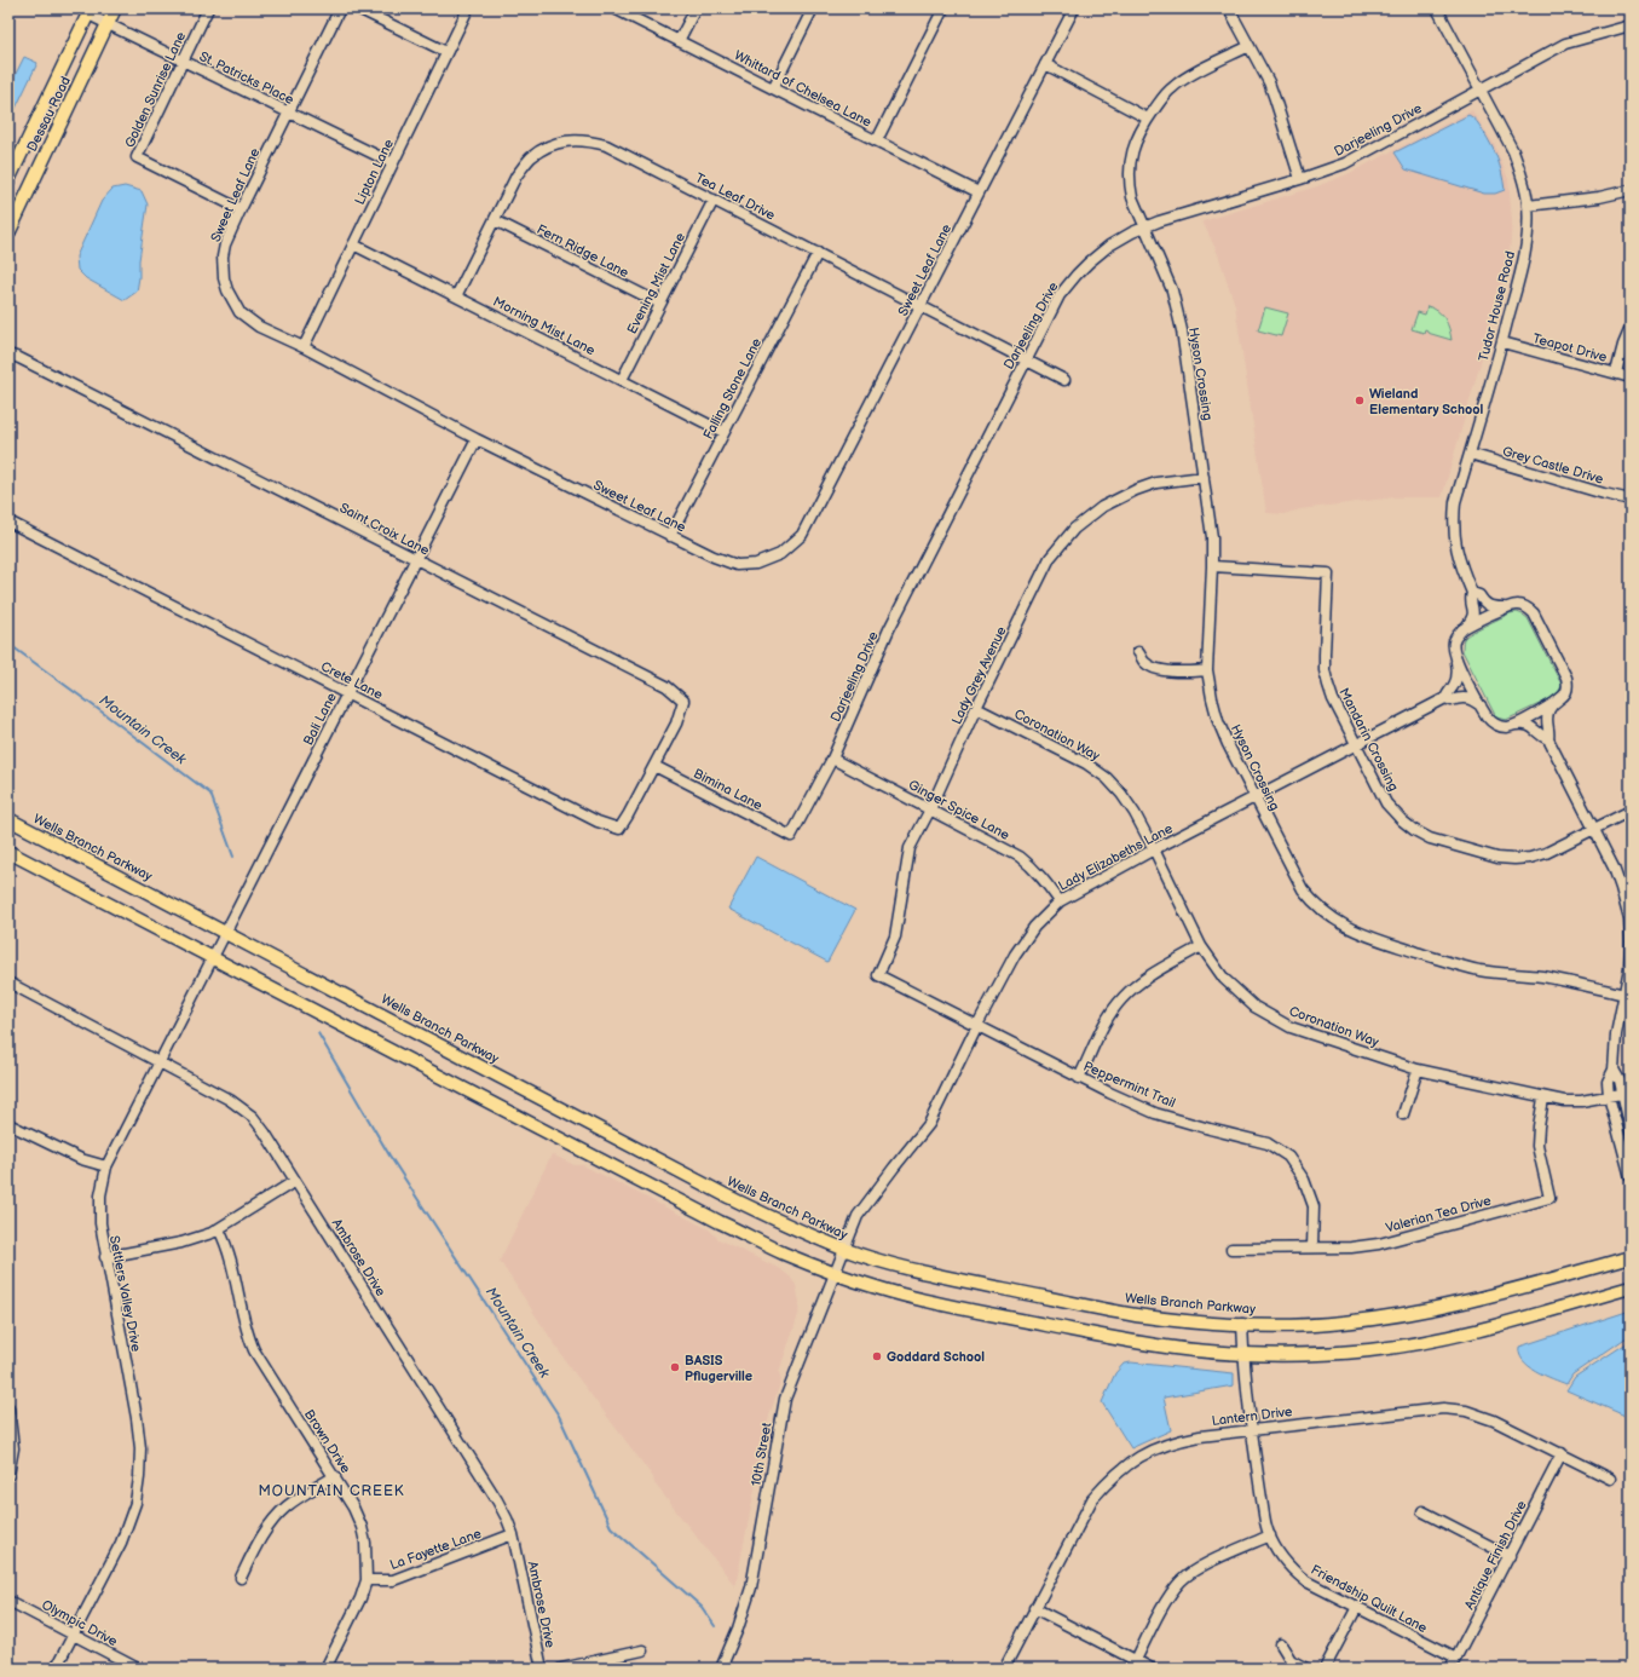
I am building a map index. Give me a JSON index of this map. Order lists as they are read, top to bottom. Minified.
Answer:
{"streets":{"main road":["Dessau Road","Wells Branch Parkway"],"street":["St. Patricks Place","Whittard of Chelsea Lane","Golden Sunrise Lane","Darjeeling Drive","Lipton Lane","Sweet Leaf Lane","Tea Leaf Drive","Fern Ridge Lane","Evening Mist Lane","Tudor House Road","Morning Mist Lane","Teapot Drive","Hyson Crossing","Falling Stone Lane","Grey Castle Drive","Saint Croix Lane","Lady Grey Avenue","Crete Lane","Bali Lane","Coronation Way","Mandarin Crossing","Bimina Lane","Ginger Spice Lane","Lady Elizabeths Lane","Peppermint Trail","Valerian Tea Drive","Ambrose Drive","Settlers Valley Drive","Lantern Drive","Brown Drive","10th Street","La Fayette Lane","Antique Finish Drive","Friendship Quilt Lane","Olympic Drive"]},"crossings":[["St. Patricks Place","Golden Sunrise Lane"],["St. Patricks Place","Dessau Road"],["St. Patricks Place","Lipton Lane"],["St. Patricks Place","Sweet Leaf Lane"],["Whittard of Chelsea Lane","Sweet Leaf Lane"],["Golden Sunrise Lane","Sweet Leaf Lane"],["Darjeeling Drive","Tea Leaf Drive"],["Darjeeling Drive","Tudor House Road"],["Darjeeling Drive","Hyson Crossing"],["Darjeeling Drive","Bimina Lane"],["Darjeeling Drive","Ginger Spice Lane"],["Lipton Lane","Sweet Leaf Lane"],["Lipton Lane","Morning Mist Lane"],["Sweet Leaf Lane","Tea Leaf Drive"],["Sweet Leaf Lane","Falling Stone Lane"],["Sweet Leaf Lane","Bali Lane"],["Tea Leaf Drive","Fern Ridge Lane"],["Tea Leaf Drive","Evening Mist Lane"],["Tea Leaf Drive","Morning Mist Lane"],["Tea Leaf Drive","Falling Stone Lane"],["Fern Ridge Lane","Evening Mist Lane"],["Evening Mist Lane","Morning Mist Lane"],["Tudor House Road","Teapot Drive"],["Tudor House Road","Hyson Crossing"],["Tudor House Road","Grey Castle Drive"],["Tudor House Road","Coronation Way"],["Tudor House Road","Mandarin Crossing"],["Tudor House Road","Lady Elizabeths Lane"],["Morning Mist Lane","Falling Stone Lane"],["Hyson Crossing","Lady Grey Avenue"],["Hyson Crossing","Mandarin Crossing"],["Hyson Crossing","Lady Elizabeths Lane"],["Saint Croix Lane","Crete Lane"],["Saint Croix Lane","Bali Lane"],["Saint Croix Lane","Bimina Lane"],["Lady Grey Avenue","Coronation Way"],["Lady Grey Avenue","Ginger Spice Lane"],["Lady Grey Avenue","Peppermint Trail"],["Crete Lane","Bali Lane"],["Crete Lane","Bimina Lane"],["Bali Lane","Wells Branch Parkway"],["Bali Lane","Settlers Valley Drive"],["Coronation Way","Lady Elizabeths Lane"],["Coronation Way","Valerian Tea Drive"],["Mandarin Crossing","Lady Elizabeths Lane"],["Ginger Spice Lane","Lady Elizabeths Lane"],["Wells Branch Parkway","Lady Elizabeths Lane"],["Wells Branch Parkway","Settlers Valley Drive"],["Wells Branch Parkway","10th Street"],["Wells Branch Parkway","Friendship Quilt Lane"],["Lady Elizabeths Lane","Peppermint Trail"],["Lady Elizabeths Lane","10th Street"],["Peppermint Trail","Valerian Tea Drive"],["Ambrose Drive","Settlers Valley Drive"],["Ambrose Drive","La Fayette Lane"],["Settlers Valley Drive","Olympic Drive"],["Lantern Drive","Antique Finish Drive"],["Lantern Drive","Friendship Quilt Lane"],["Brown Drive","La Fayette Lane"],["Antique Finish Drive","Friendship Quilt Lane"]],"districts":["MOUNTAIN CREEK"],"water":["Mountain Creek"],"places":["Wieland Elementary School","Goddard School","BASIS Pflugerville"]}
